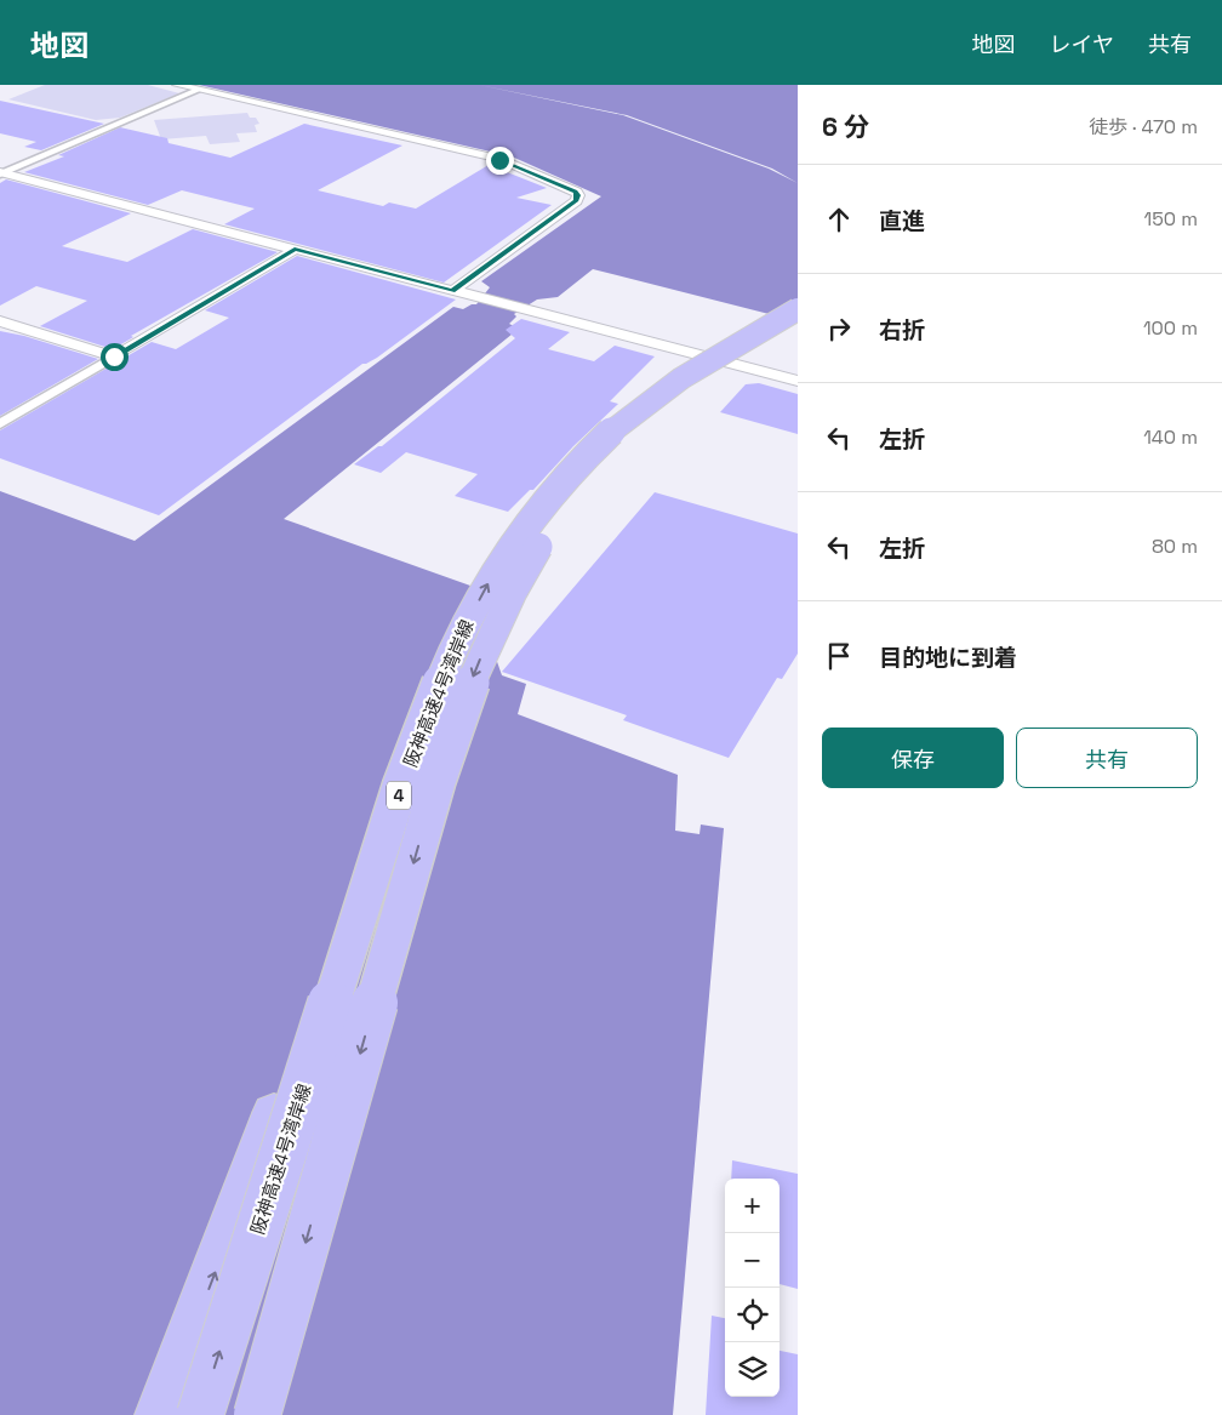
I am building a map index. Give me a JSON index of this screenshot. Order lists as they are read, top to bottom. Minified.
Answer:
{"streets":{"highway":["阪神高速4号湾岸線","4"]},"crossings":[["阪神高速4号湾岸線","4"]],"page":{"header":"地図","nav":["地図","レイヤ","共有"],"heading":["6 分","徒歩 · 470 m"],"list":[["直進","150 m"],["右折","100 m"],["左折","140 m"],["左折","80 m"],"目的地に到着"],"buttons":["保存","共有"],"map_buttons":["+","−"]}}
